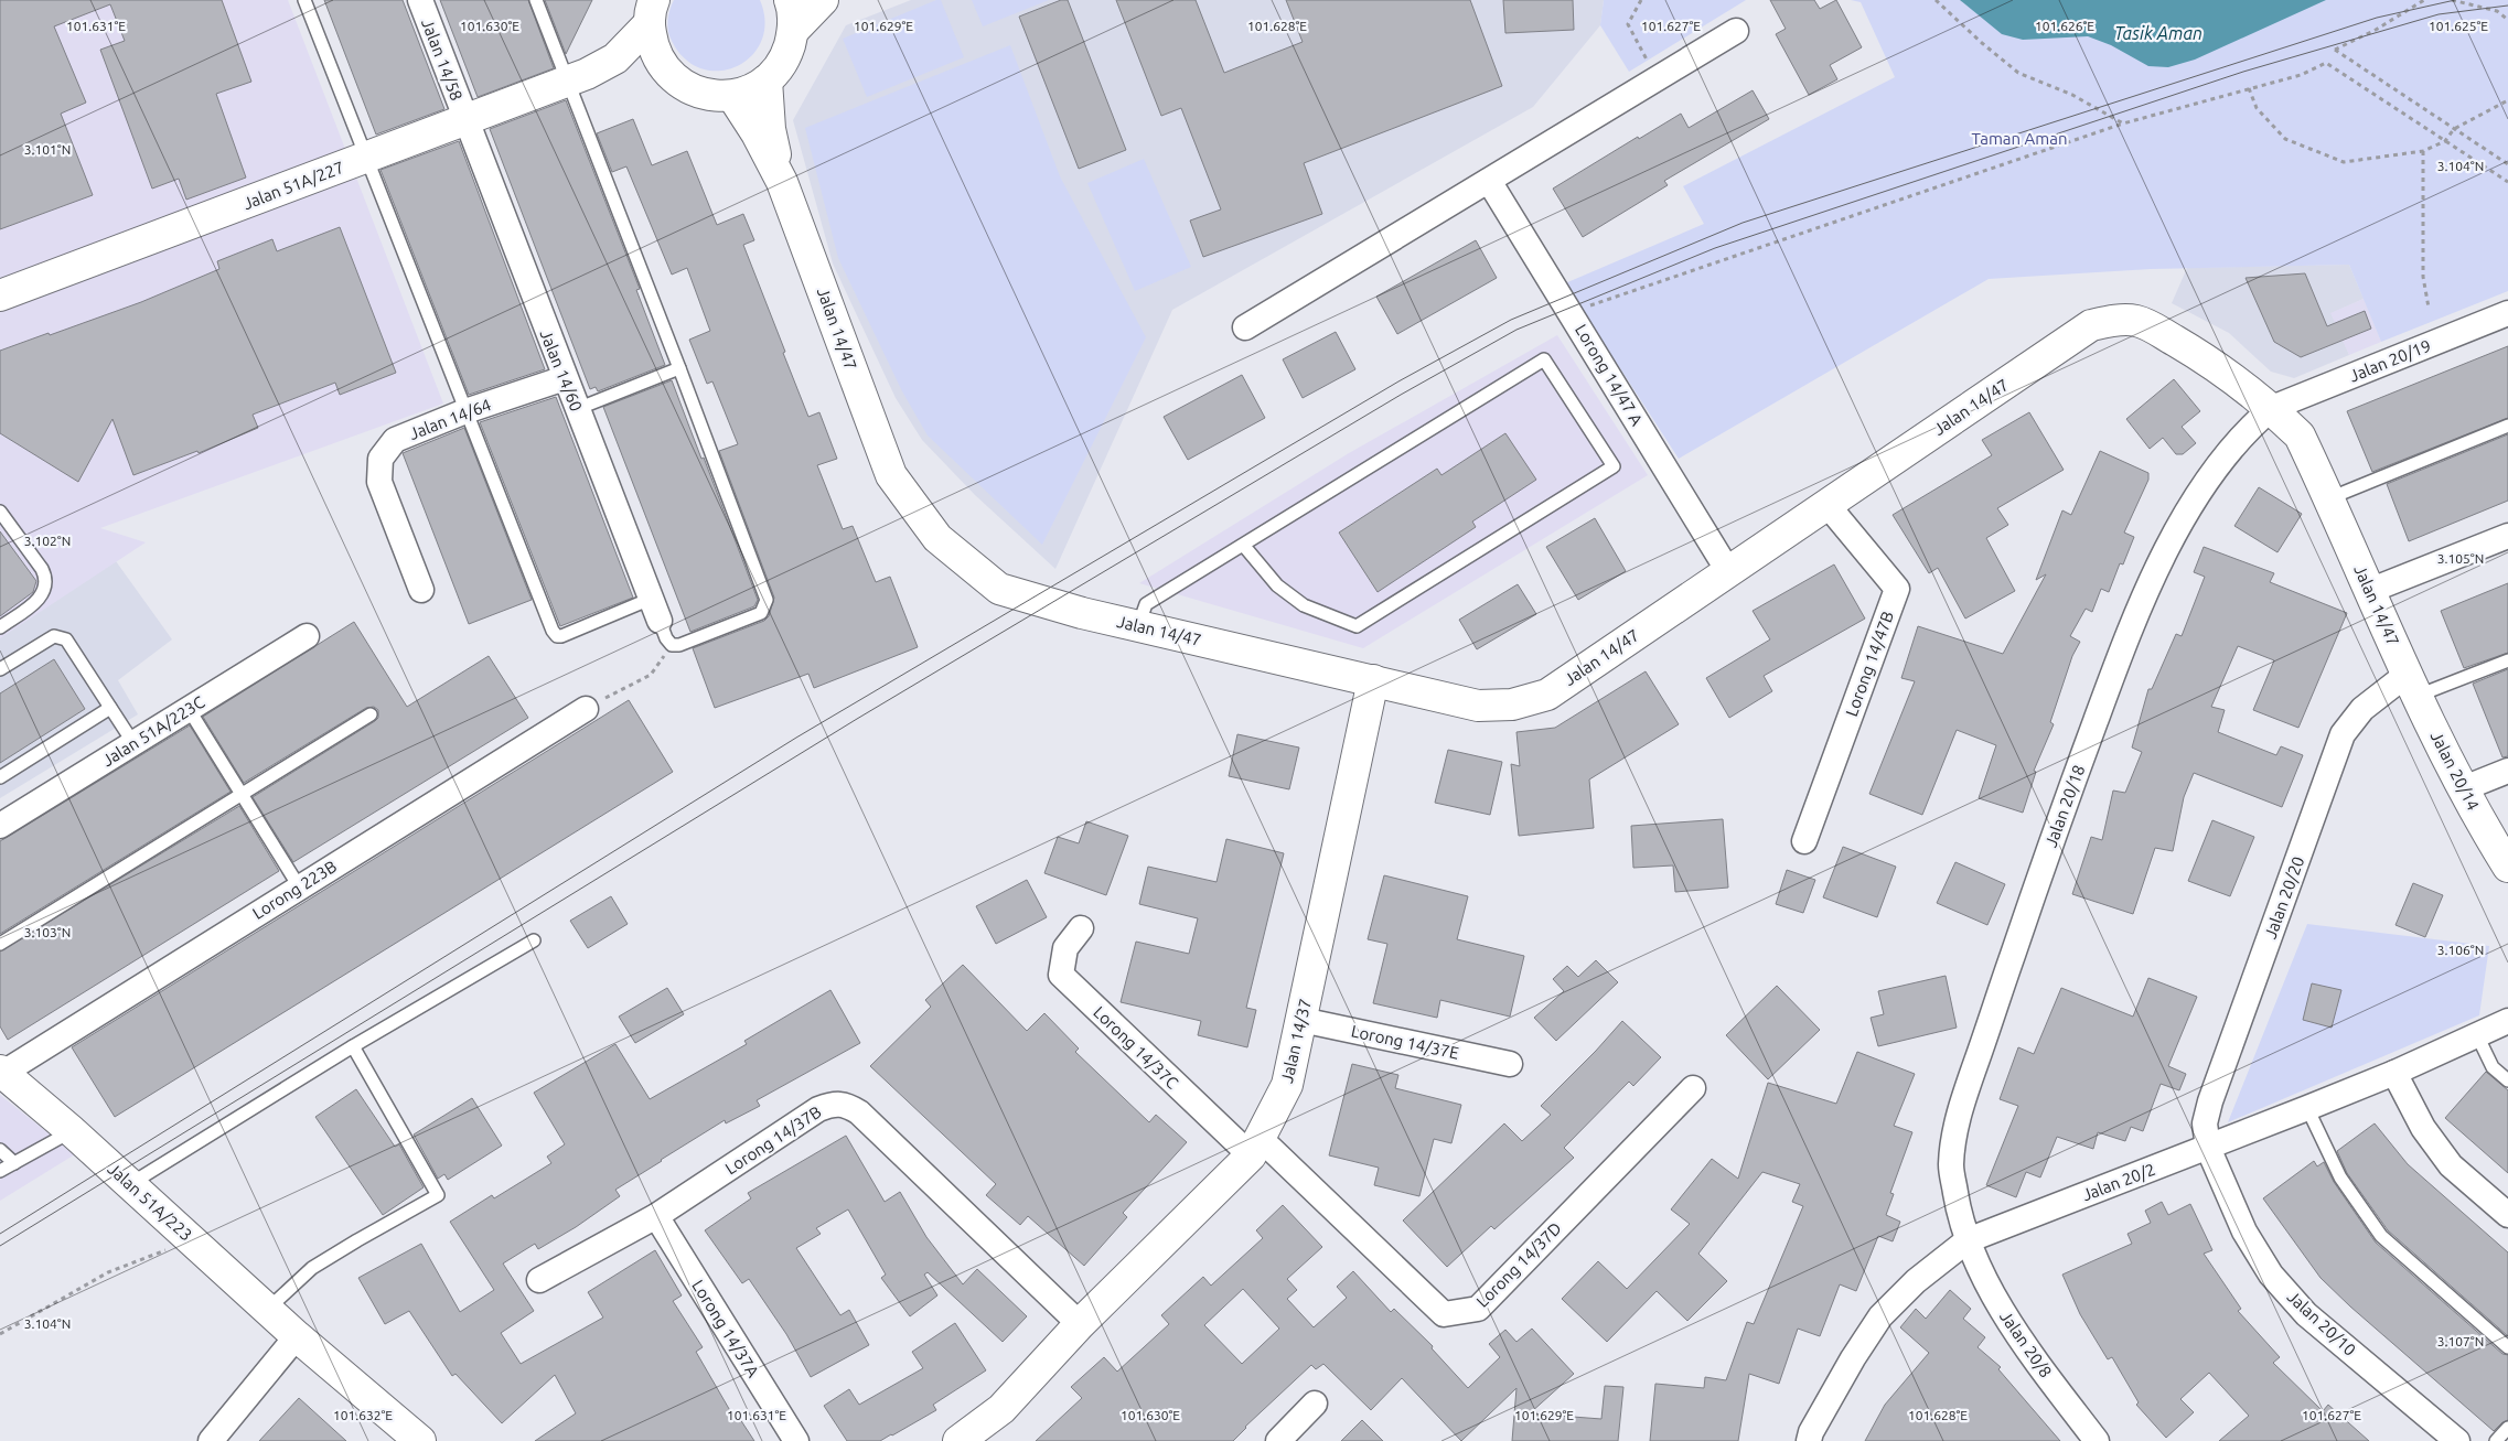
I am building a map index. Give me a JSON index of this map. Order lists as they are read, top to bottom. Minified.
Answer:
{"streets":{"street":["Jalan 14/58","Jalan 51A/227","Jalan 14/47","Jalan 20/19","Jalan 14/60","Lorong 14/47 A","Jalan 14/64","Lorong 14/47B","Jalan 51A/223C","Jalan 20/14","Jalan 20/18","Lorong 223B","Jalan 20/20","Jalan 14/37","Lorong 14/37E","Lorong 14/37C","Lorong 14/37B","Jalan 20/2","Jalan 51A/223","Lorong 14/37D","Jalan 20/10","Lorong 14/37A","Jalan 20/8"]},"crossings":[["Jalan 14/58","Jalan 51A/227"],["Jalan 14/58","Jalan 14/60"],["Jalan 51A/227","Jalan 14/60"],["Jalan 14/47","Jalan 20/19"],["Jalan 14/47","Lorong 14/47 A"],["Jalan 14/47","Lorong 14/47B"],["Jalan 14/47","Jalan 20/14"],["Jalan 14/47","Jalan 20/18"],["Jalan 14/47","Jalan 20/20"],["Jalan 14/47","Jalan 14/37"],["Jalan 20/19","Jalan 20/18"],["Jalan 14/60","Jalan 14/64"],["Jalan 20/14","Jalan 20/20"],["Jalan 20/18","Jalan 20/2"],["Jalan 20/18","Jalan 20/8"],["Lorong 223B","Jalan 51A/223"],["Jalan 20/20","Jalan 20/2"],["Jalan 20/20","Jalan 20/10"],["Jalan 14/37","Lorong 14/37E"],["Jalan 14/37","Lorong 14/37C"],["Jalan 14/37","Lorong 14/37B"],["Jalan 14/37","Lorong 14/37D"],["Lorong 14/37C","Lorong 14/37D"],["Lorong 14/37B","Lorong 14/37A"],["Jalan 20/2","Jalan 20/10"],["Jalan 20/2","Jalan 20/8"]],"water":["Tasik Aman"],"parks":["Taman Aman"],"coordinates":["101.631°E","101.630°E","101.629°E","101.628°E","101.627°E","101.626°E","101.625°E","3.101°N","3.104°N","3.102°N","3.105°N","3.103°N","3.106°N","3.107°N","101.632°E"]}
